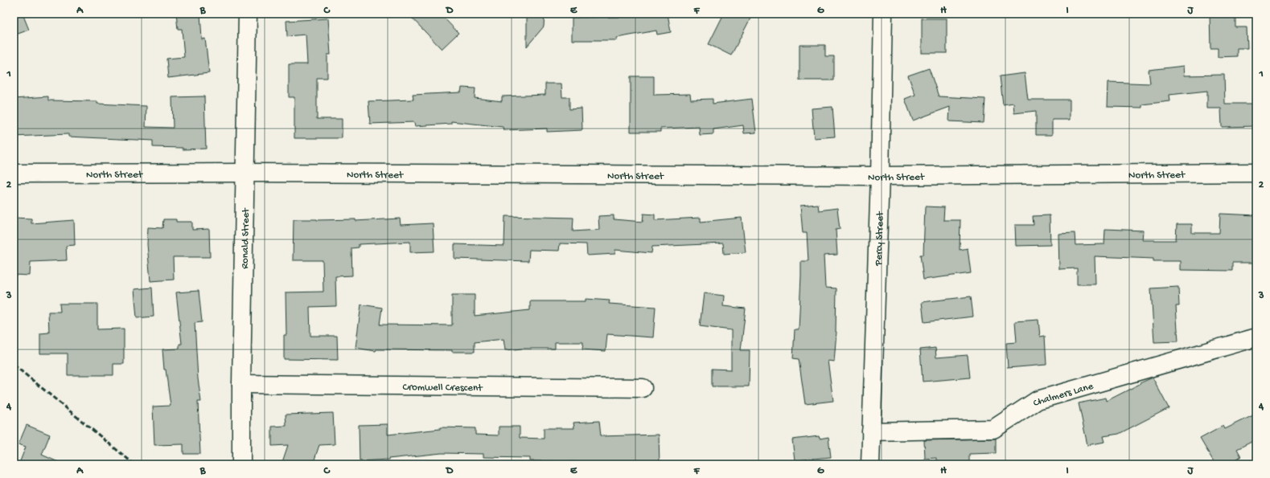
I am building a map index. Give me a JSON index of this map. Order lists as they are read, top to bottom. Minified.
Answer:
{"streets":{"street":["North Street","Ronald Street","Percy Street","Cromwell Crescent","Chalmers Lane"]},"crossings":[["North Street","Ronald Street"],["North Street","Percy Street"],["Ronald Street","Cromwell Crescent"],["Percy Street","Chalmers Lane"]],"grid":{"columns":["A","B","C","D","E","F","G","H","I","J"],"rows":["1","2","3","4"]}}
